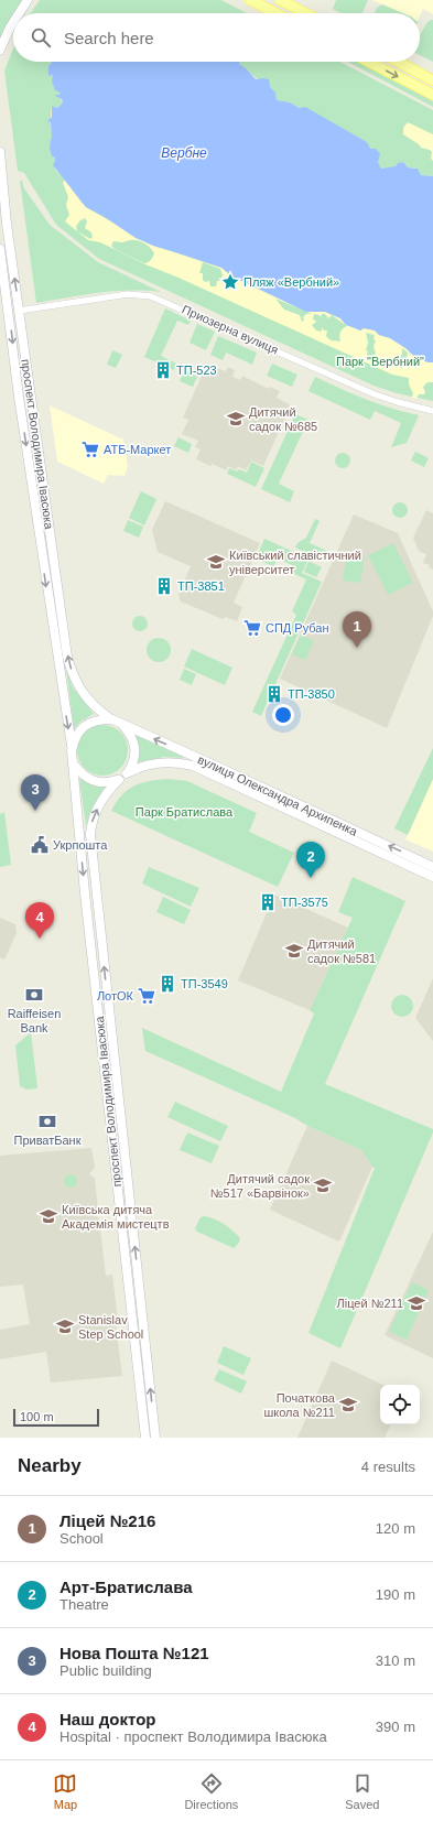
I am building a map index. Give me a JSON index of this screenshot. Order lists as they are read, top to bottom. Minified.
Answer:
{"streets":{"main road":["проспект Володимира Івасюка","вулиця Олександра Архипенка"],"street":["Приозерна вулиця"]},"crossings":[["Приозерна вулиця","проспект Володимира Івасюка"],["проспект Володимира Івасюка","вулиця Олександра Архипенка"]],"water":["Вербне"],"parks":["Парк \"Вербний\"","Парк Братислава"],"places":{"place":["Пляж «Вербний»"],"building":["ТП-523","ТП-3851","ТП-3850","ТП-3575","ТП-3549"],"school or university":["Дитячий садок №685","Київський славістичний університет","Дитячий садок №581","Дитячий садок №517 «Барвінок»","Київська дитяча Академія мистецтв","Ліцей №211","Stanislav Step School","Початкова школа №211"],"supermarket":["АТБ-Маркет","СПД Рубан","ЛотОК"],"public building":["Укрпошта"],"bank":["Raiffeisen Bank","ПриватБанк"]},"scale_bar":"100 m","page":{"search":"Search here","pins":["1","3","2","4"],"scale":"100 m","heading":["Nearby","4 results"],"list":[{"mark":"1","name":"Ліцей №216","note":"School","value":"120 m"},{"mark":"2","name":"Арт-Братислава","note":"Theatre","value":"190 m"},{"mark":"3","name":"Нова Пошта №121","note":"Public building","value":"310 m"},{"mark":"4","name":"Наш доктор","note":"Hospital · проспект Володимира Івасюка","value":"390 m"}],"nav":["Map","Directions","Saved"]}}
